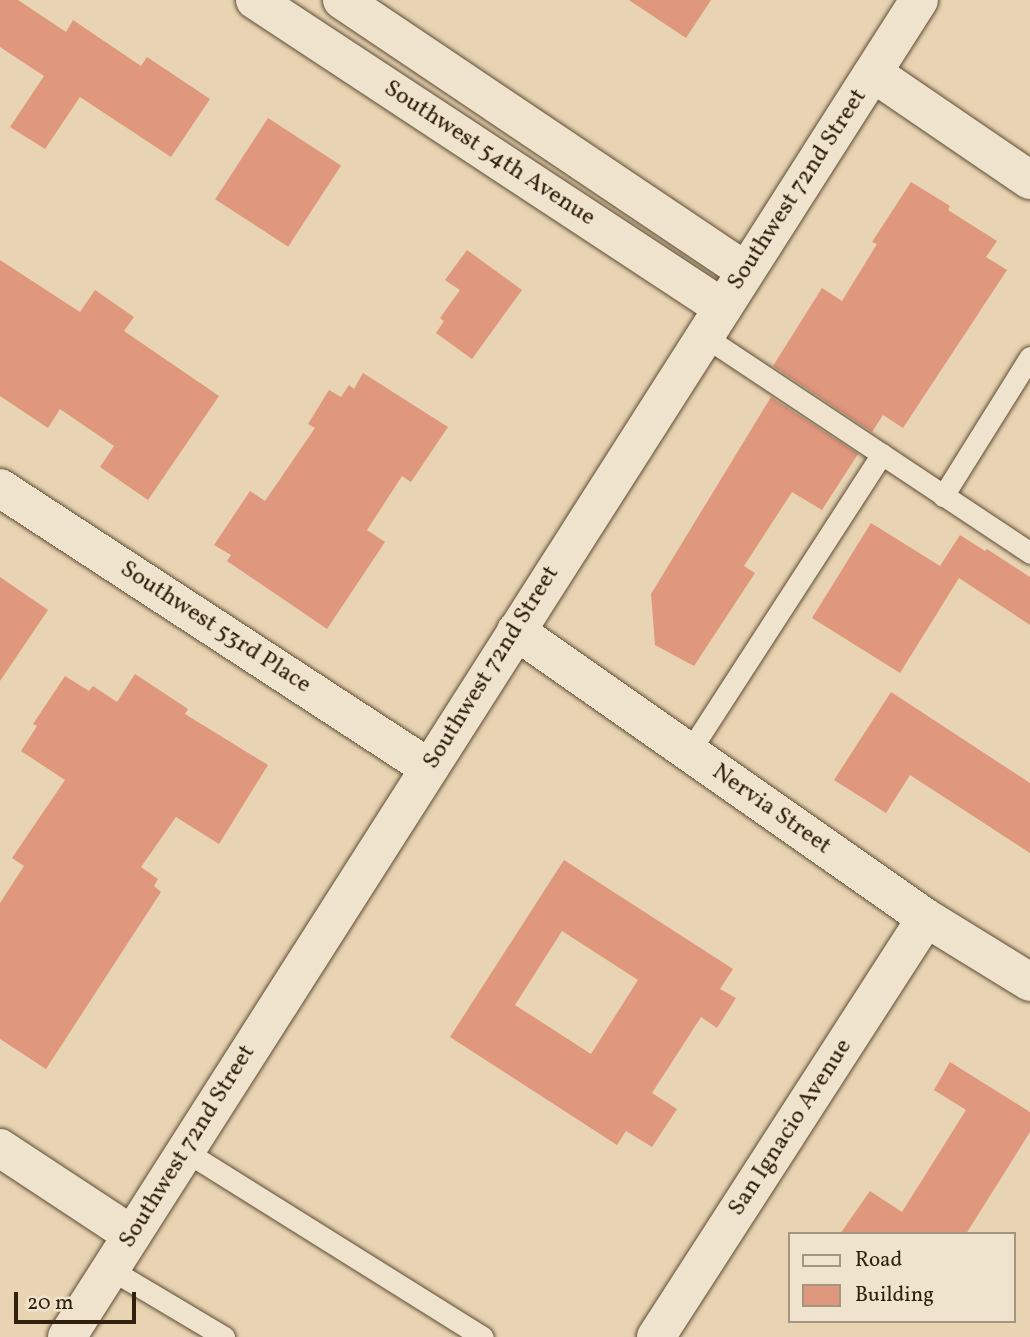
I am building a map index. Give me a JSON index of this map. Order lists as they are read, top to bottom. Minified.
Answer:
{"streets":{"street":["Southwest 54th Avenue","Southwest 72nd Street","Southwest 53rd Place","Nervia Street","San Ignacio Avenue"]},"crossings":[["Southwest 54th Avenue","Southwest 72nd Street"],["Southwest 72nd Street","Southwest 53rd Place"],["Southwest 72nd Street","Nervia Street"],["Nervia Street","San Ignacio Avenue"]],"legend":["Road","Building"],"scale_bar":"20 m"}
